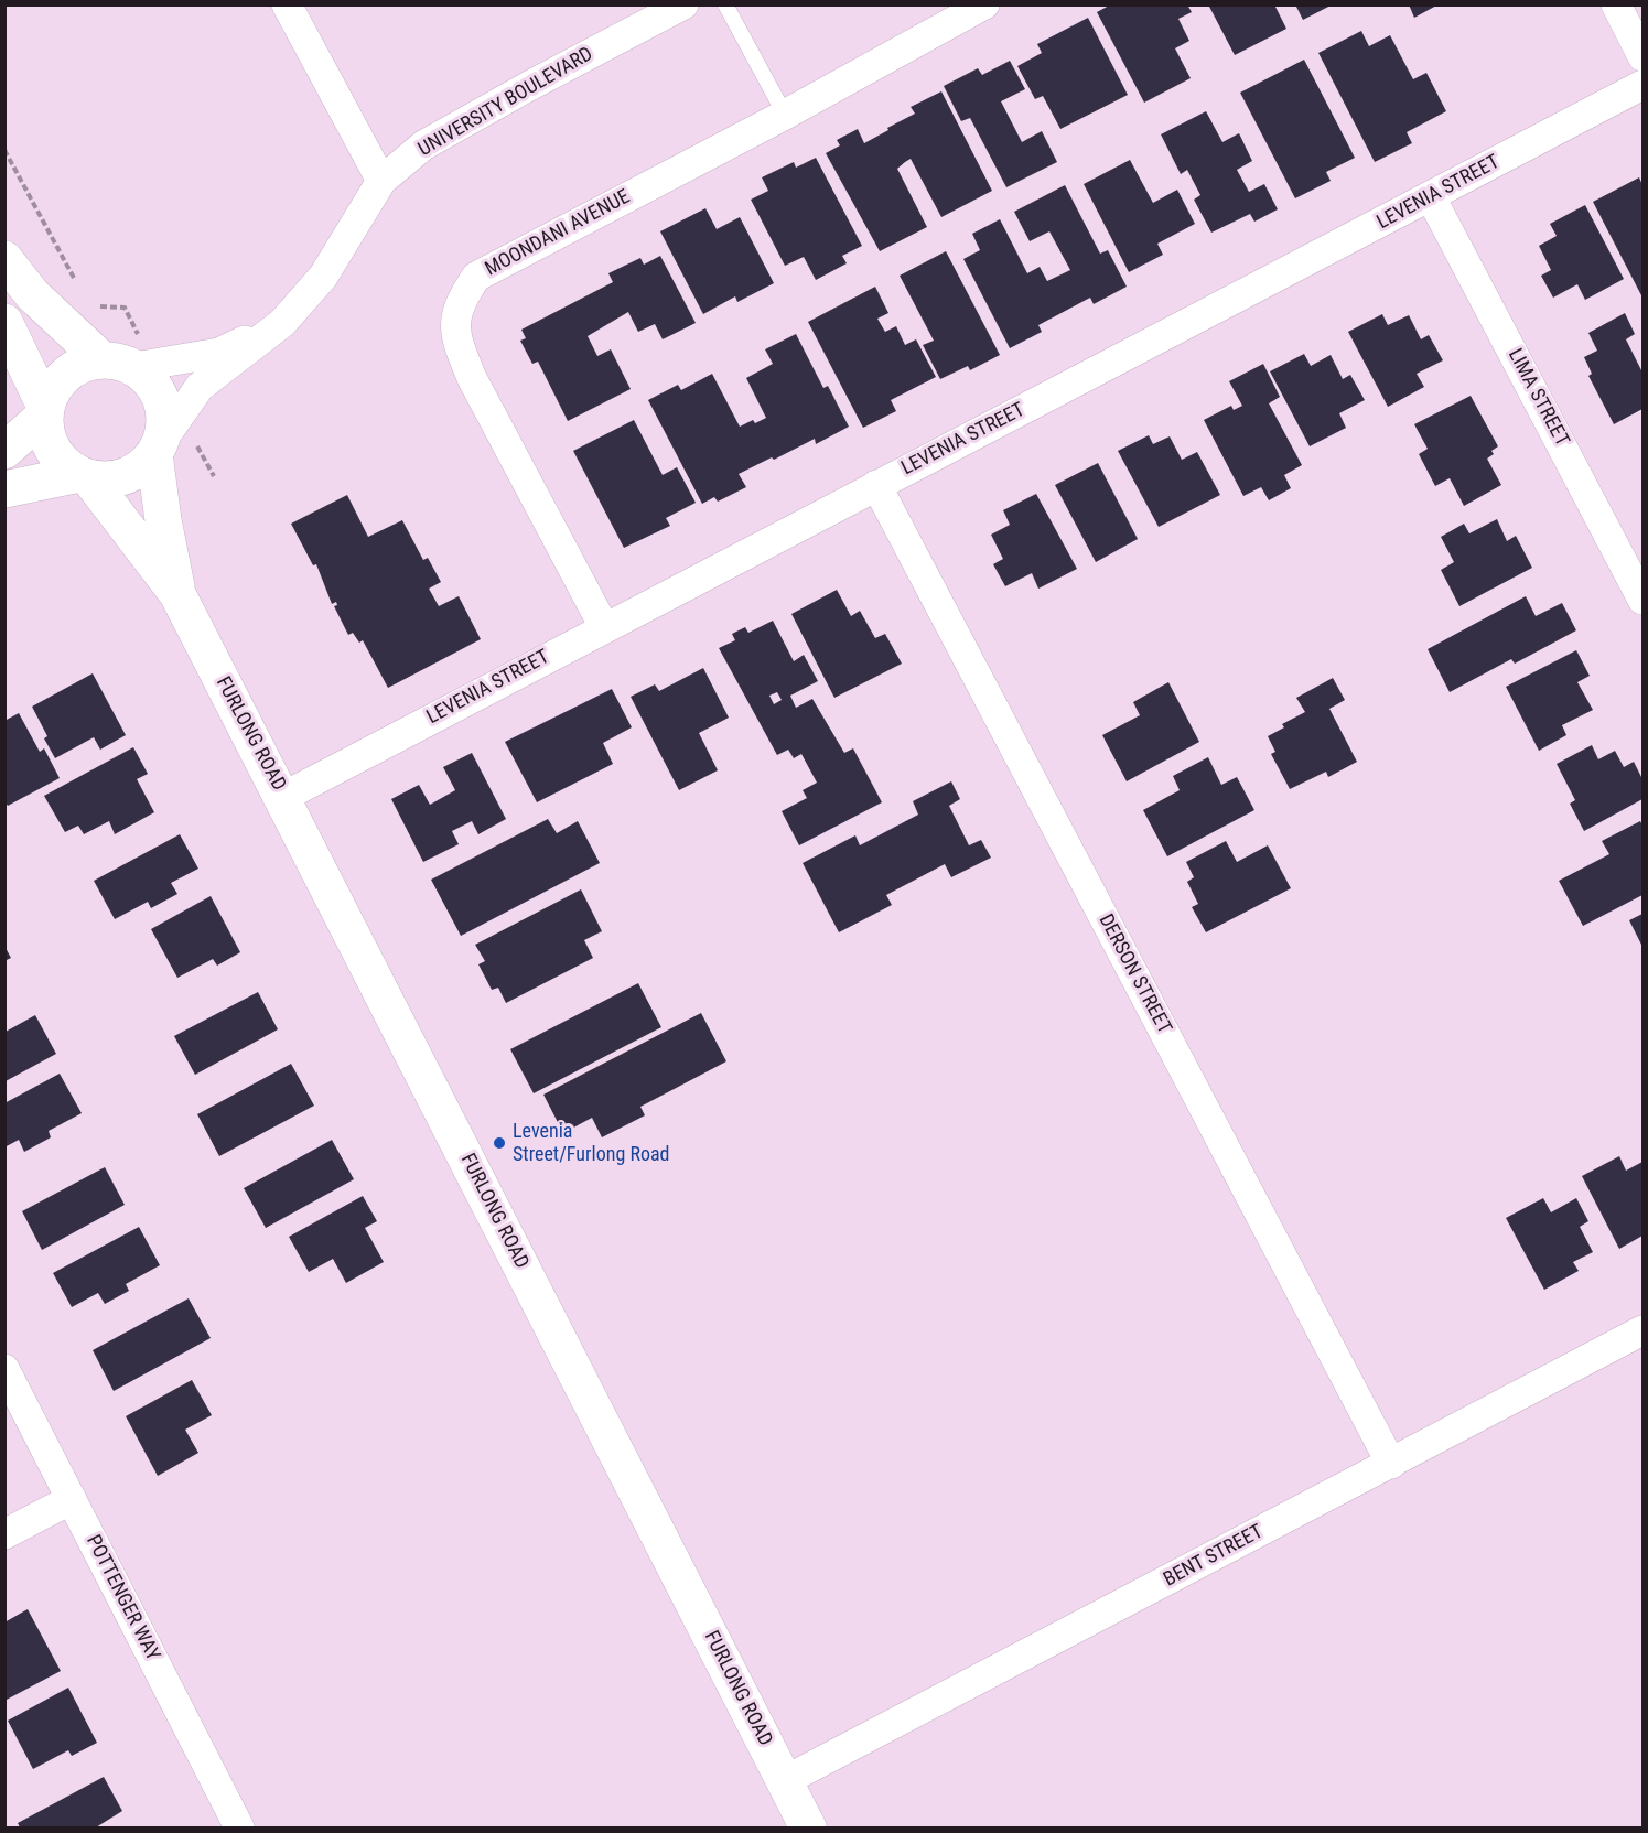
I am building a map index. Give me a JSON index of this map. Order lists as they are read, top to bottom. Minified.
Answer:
{"streets":{"main road":["FURLONG ROAD"],"street":["UNIVERSITY BOULEVARD","LEVENIA STREET","MOONDANI AVENUE","LIMA STREET","DERSON STREET","BENT STREET","POTTENGER WAY"]},"crossings":[["UNIVERSITY BOULEVARD","FURLONG ROAD"],["LEVENIA STREET","MOONDANI AVENUE"],["LEVENIA STREET","LIMA STREET"],["LEVENIA STREET","FURLONG ROAD"],["LEVENIA STREET","DERSON STREET"],["FURLONG ROAD","BENT STREET"],["DERSON STREET","BENT STREET"]],"places":["Levenia Street/Furlong Road"]}
